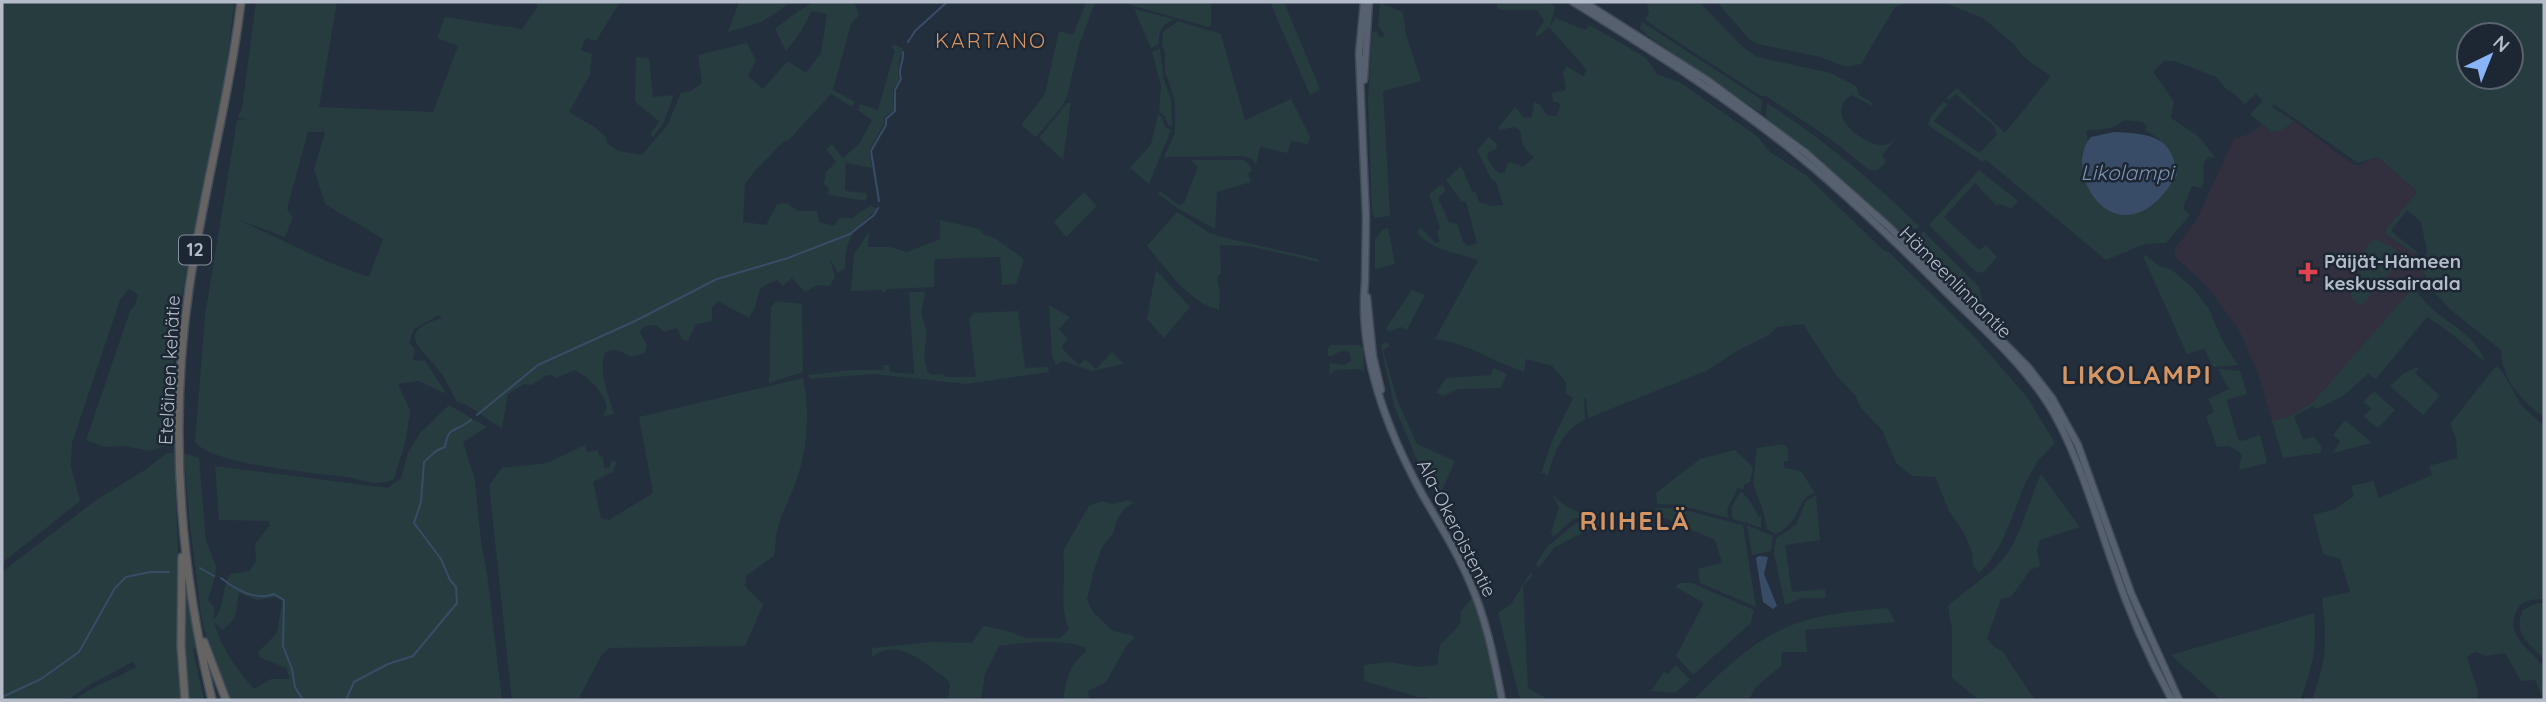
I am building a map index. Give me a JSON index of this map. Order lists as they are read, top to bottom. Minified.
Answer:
{"streets":{"highway":["12","Eteläinen kehätie"],"main road":["Hämeenlinnantie","Ala-Okeroistentie"]},"districts":["KARTANO","LIKOLAMPI","RIIHELÄ"],"water":["Likolampi"],"places":{"health":["Päijät-Hämeen keskussairaala"]},"north":"top right"}
